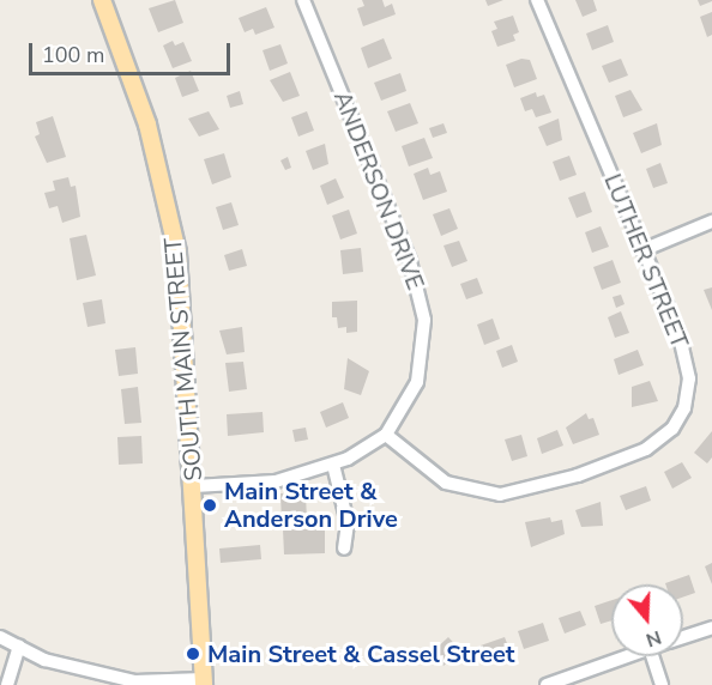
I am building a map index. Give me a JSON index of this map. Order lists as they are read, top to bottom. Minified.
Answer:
{"streets":{"main road":["SOUTH MAIN STREET"],"street":["ANDERSON DRIVE","LUTHER STREET"]},"crossings":[["ANDERSON DRIVE","LUTHER STREET"]],"places":["Main Street & Anderson Drive","Main Street & Cassel Street"],"scale_bar":"100 m","north":"bottom"}
